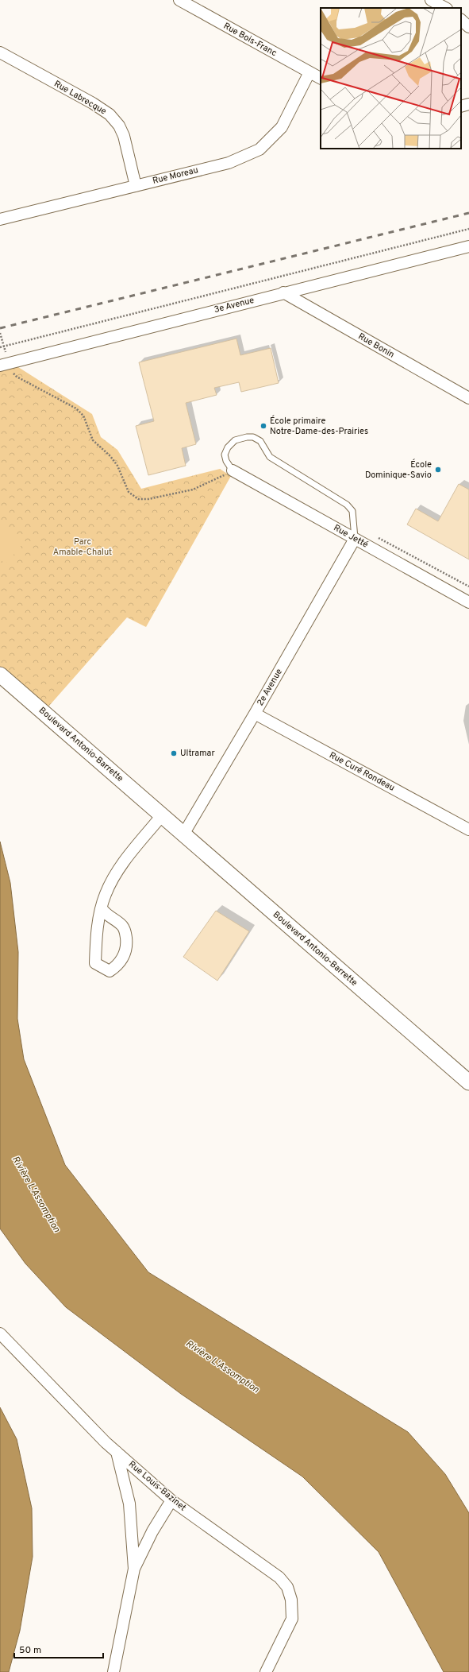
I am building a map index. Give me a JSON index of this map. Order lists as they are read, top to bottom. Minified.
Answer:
{"streets":{"street":["Rue Bois-Franc","Rue Labrecque","Rue Moreau","3e Avenue","Rue Bonin","Rue Jetté","2e Avenue","Boulevard Antonio-Barrette","Rue Curé Rondeau","Rue Louis-Bazinet"]},"crossings":[["Rue Bois-Franc","Rue Moreau"],["Rue Labrecque","Rue Moreau"],["3e Avenue","Rue Bonin"],["Rue Jetté","2e Avenue"],["2e Avenue","Boulevard Antonio-Barrette"],["2e Avenue","Rue Curé Rondeau"]],"water":["Rivière L'Assomption"],"parks":["Parc Amable-Chalut"],"places":["École primaire Notre-Dame-des-Prairies","École Dominique-Savio","Ultramar"],"scale_bar":"50 m"}
